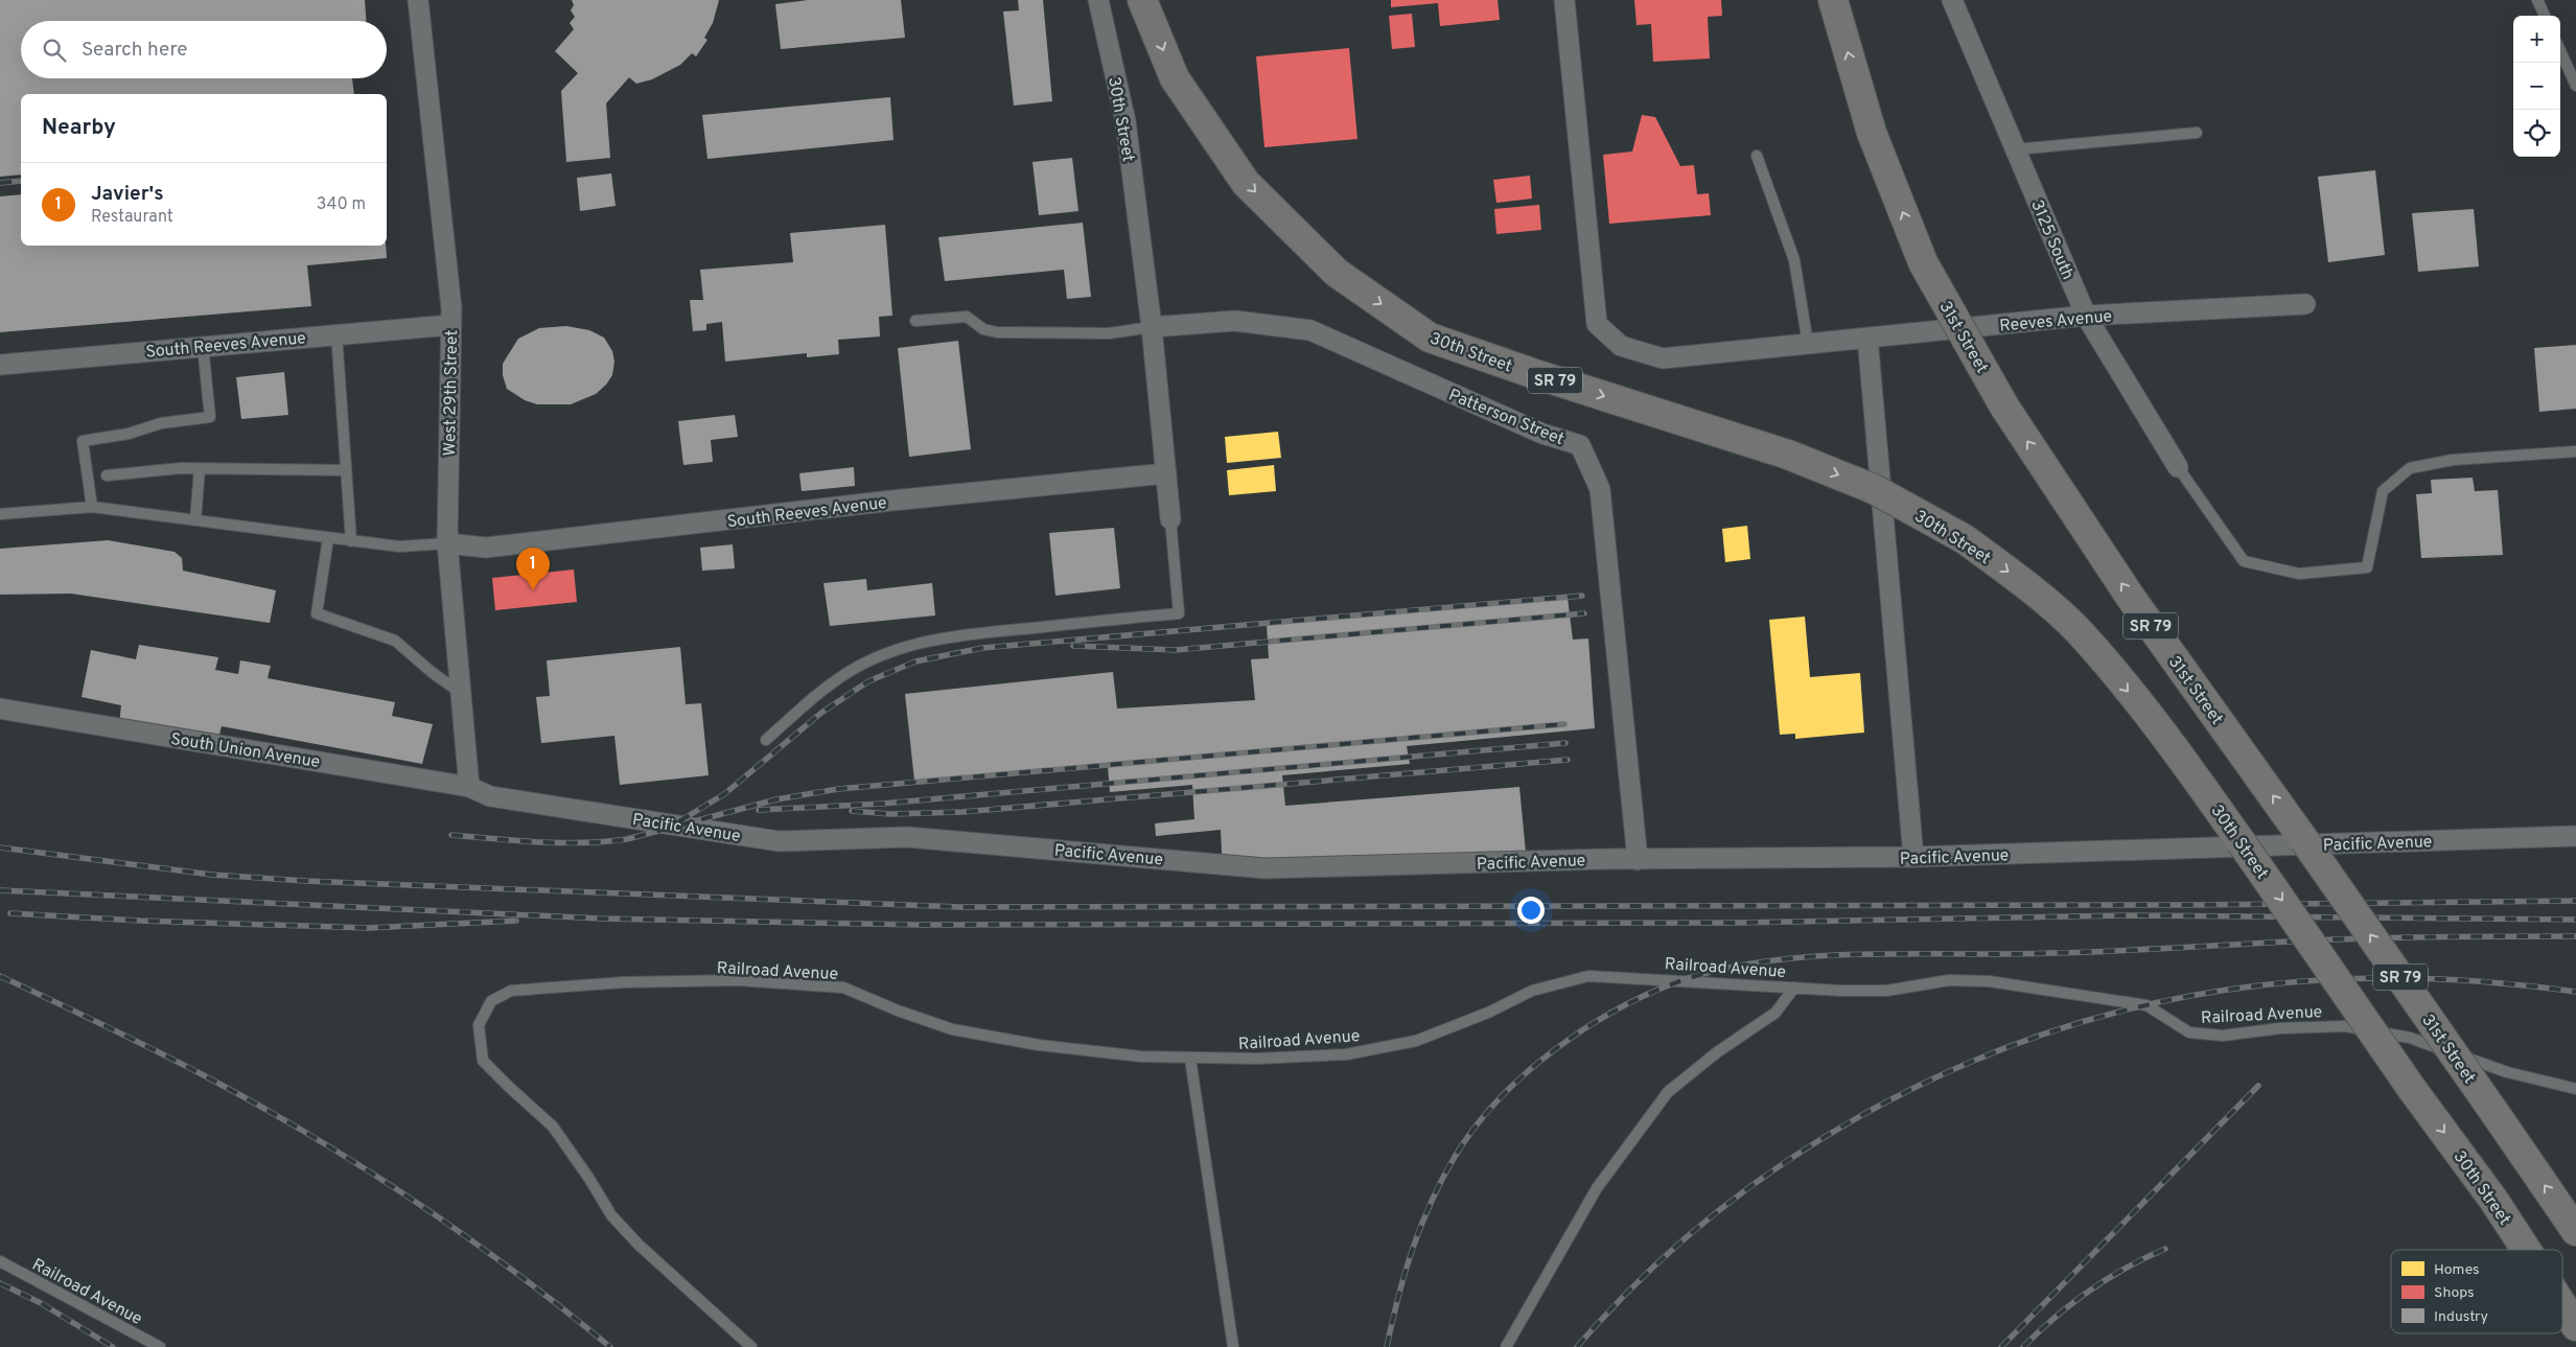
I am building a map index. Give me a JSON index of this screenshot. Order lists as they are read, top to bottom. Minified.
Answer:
{"streets":{"main road":["30th Street","31st Street","SR 79"],"street":["3125 South","Reeves Avenue","South Reeves Avenue","West 29th Street","Patterson Street","South Union Avenue","Pacific Avenue"],"lane":["Railroad Avenue"]},"crossings":[["30th Street","South Reeves Avenue"],["30th Street","Patterson Street"],["3125 South","Reeves Avenue"],["South Reeves Avenue","West 29th Street"],["West 29th Street","South Union Avenue"],["Patterson Street","Pacific Avenue"],["South Union Avenue","Pacific Avenue"]],"one_way":["30th Street","31st Street"],"legend":["Homes","Shops","Industry"],"page":{"map_buttons":["+","−"],"search":"Search here","heading":"Nearby","list":[{"mark":"1","name":"Javier's","note":"Restaurant","value":"340 m"}],"pins":"1"}}
